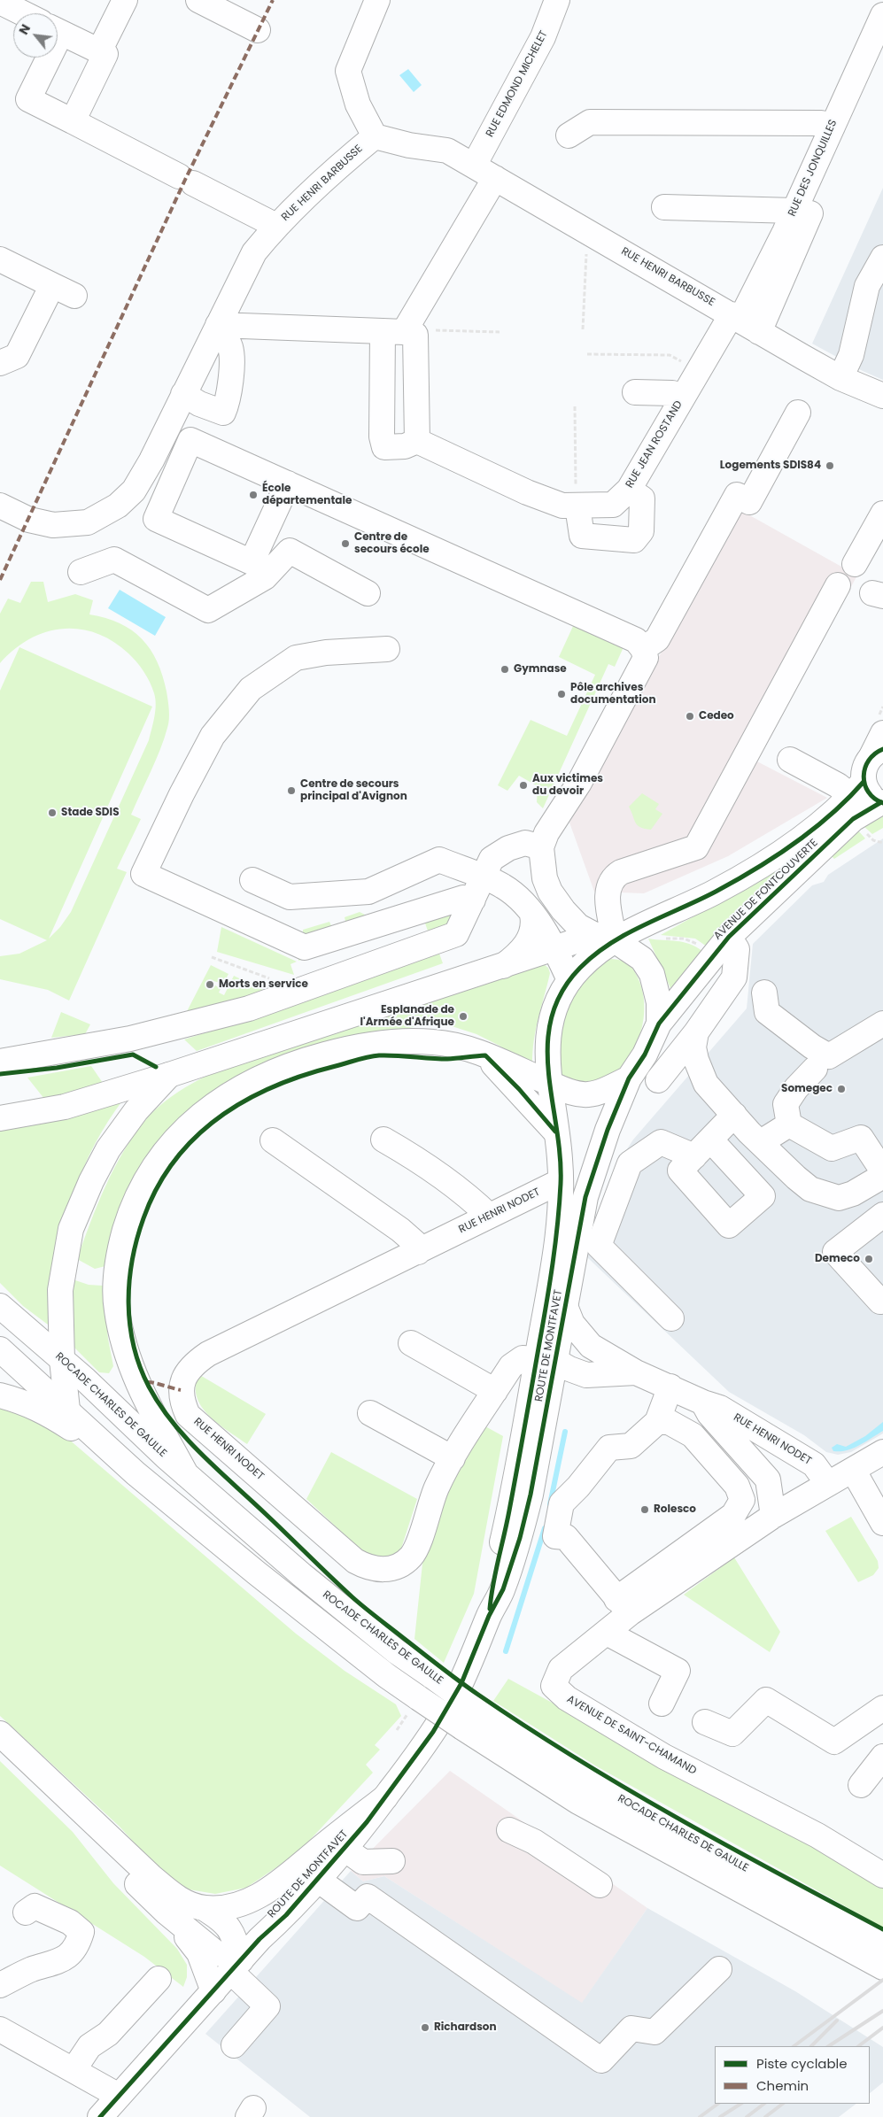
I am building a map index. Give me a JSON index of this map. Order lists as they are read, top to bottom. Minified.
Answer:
{"streets":{"main road":["RUE EDMOND MICHELET","RUE DES JONQUILLES","RUE HENRI BARBUSSE","RUE JEAN ROSTAND","AVENUE DE FONTCOUVERTE","RUE HENRI NODET","ROUTE DE MONTFAVET","ROCADE CHARLES DE GAULLE","AVENUE DE SAINT-CHAMAND"]},"crossings":[["RUE EDMOND MICHELET","RUE HENRI BARBUSSE"],["RUE DES JONQUILLES","RUE HENRI BARBUSSE"],["RUE DES JONQUILLES","RUE JEAN ROSTAND"],["RUE HENRI BARBUSSE","RUE JEAN ROSTAND"],["AVENUE DE FONTCOUVERTE","ROUTE DE MONTFAVET"],["RUE HENRI NODET","ROUTE DE MONTFAVET"],["RUE HENRI NODET","AVENUE DE SAINT-CHAMAND"]],"places":["Logements SDIS84","École départementale","Centre de secours école","Gymnase","Pôle archives documentation","Cedeo","Aux victimes du devoir","Centre de secours principal d'Avignon","Stade SDIS","Morts en service","Esplanade de l'Armée d'Afrique","Somegec","Demeco","Rolesco","Richardson"],"legend":["Piste cyclable","Chemin"],"north":"top left"}
